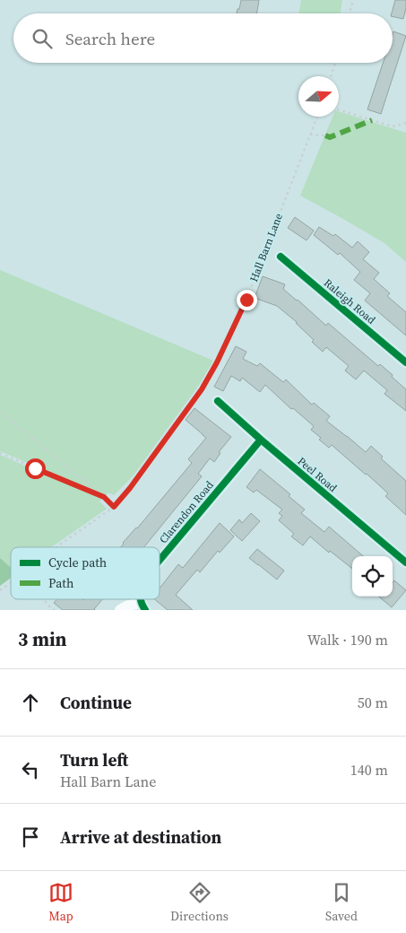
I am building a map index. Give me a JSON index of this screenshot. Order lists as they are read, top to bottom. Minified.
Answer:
{"streets":{"street":["Raleigh Road","Peel Road","Clarendon Road"],"path":["Hall Barn Lane"]},"crossings":[["Peel Road","Clarendon Road"]],"legend":["Cycle path","Path"],"north":"right","page":{"search":"Search here","heading":["3 min","Walk · 190 m"],"list":[["Continue","50 m"],["Turn left","Hall Barn Lane","140 m"],"Arrive at destination"],"nav":["Map","Directions","Saved"]}}
